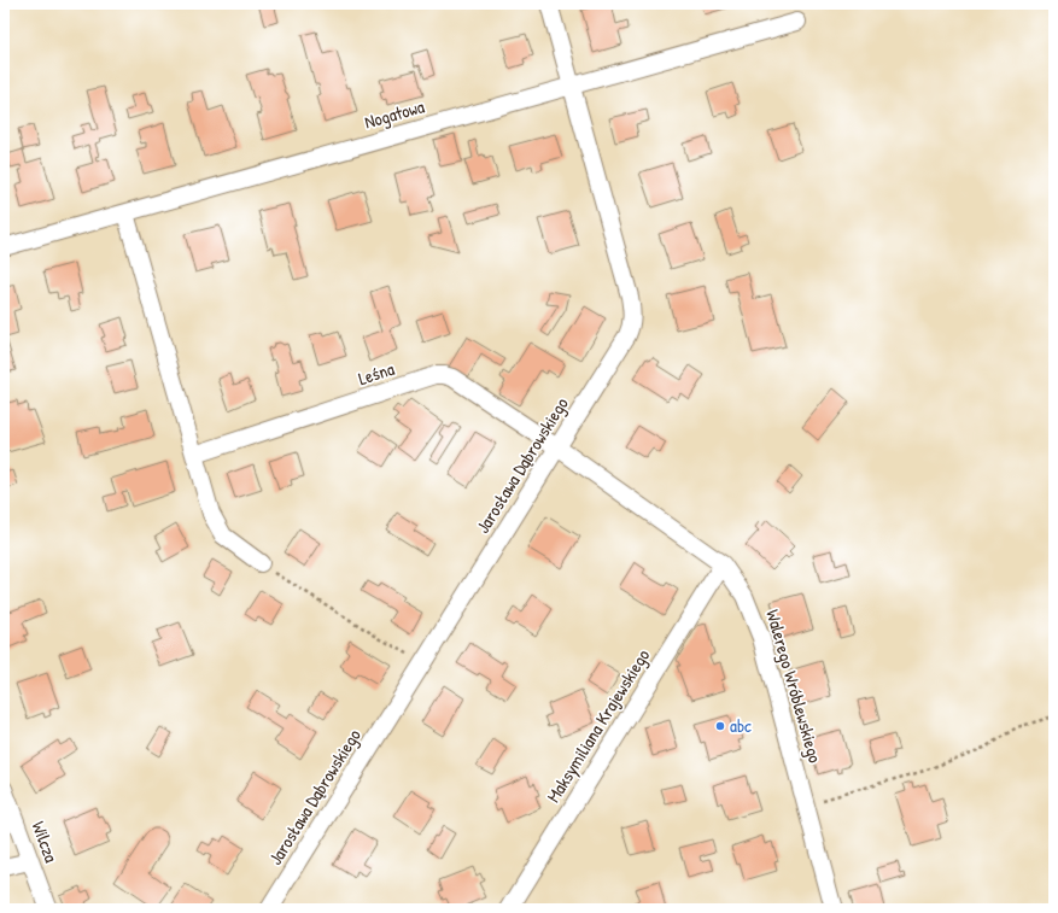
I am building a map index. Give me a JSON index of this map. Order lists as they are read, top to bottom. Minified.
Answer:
{"streets":{"street":["Nogatowa","Leśna","Jarosława Dąbrowskiego","Walerego Wróblewskiego","Maksymiliana Krajewskiego","Wilcza"]},"crossings":[["Nogatowa","Jarosława Dąbrowskiego"],["Leśna","Jarosława Dąbrowskiego"],["Leśna","Walerego Wróblewskiego"],["Jarosława Dąbrowskiego","Walerego Wróblewskiego"],["Walerego Wróblewskiego","Maksymiliana Krajewskiego"]],"places":["abc"]}
